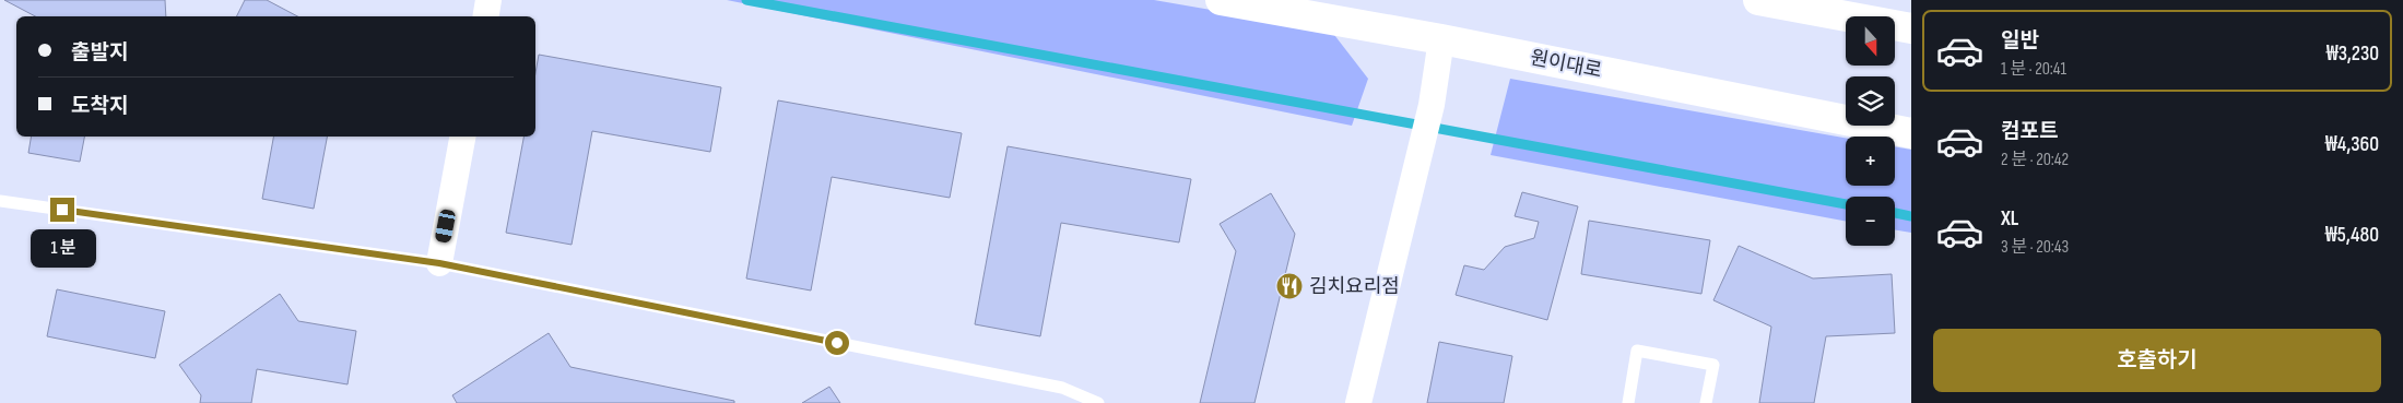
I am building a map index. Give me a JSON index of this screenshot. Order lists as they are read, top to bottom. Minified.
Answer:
{"streets":{"main road":["원이대로"]},"places":{"restaurant":["김치요리점"]},"north":"bottom","page":{"list":[{"name":"일반","note":"1 분 · 20:41","value":"₩3,230"},{"name":"컴포트","note":"2 분 · 20:42","value":"₩4,360"},{"name":"XL","note":"3 분 · 20:43","value":"₩5,480"}],"map_buttons":["+","−"],"banner":["출발지","도착지"],"bubble":"1 분","buttons":"호출하기"}}
